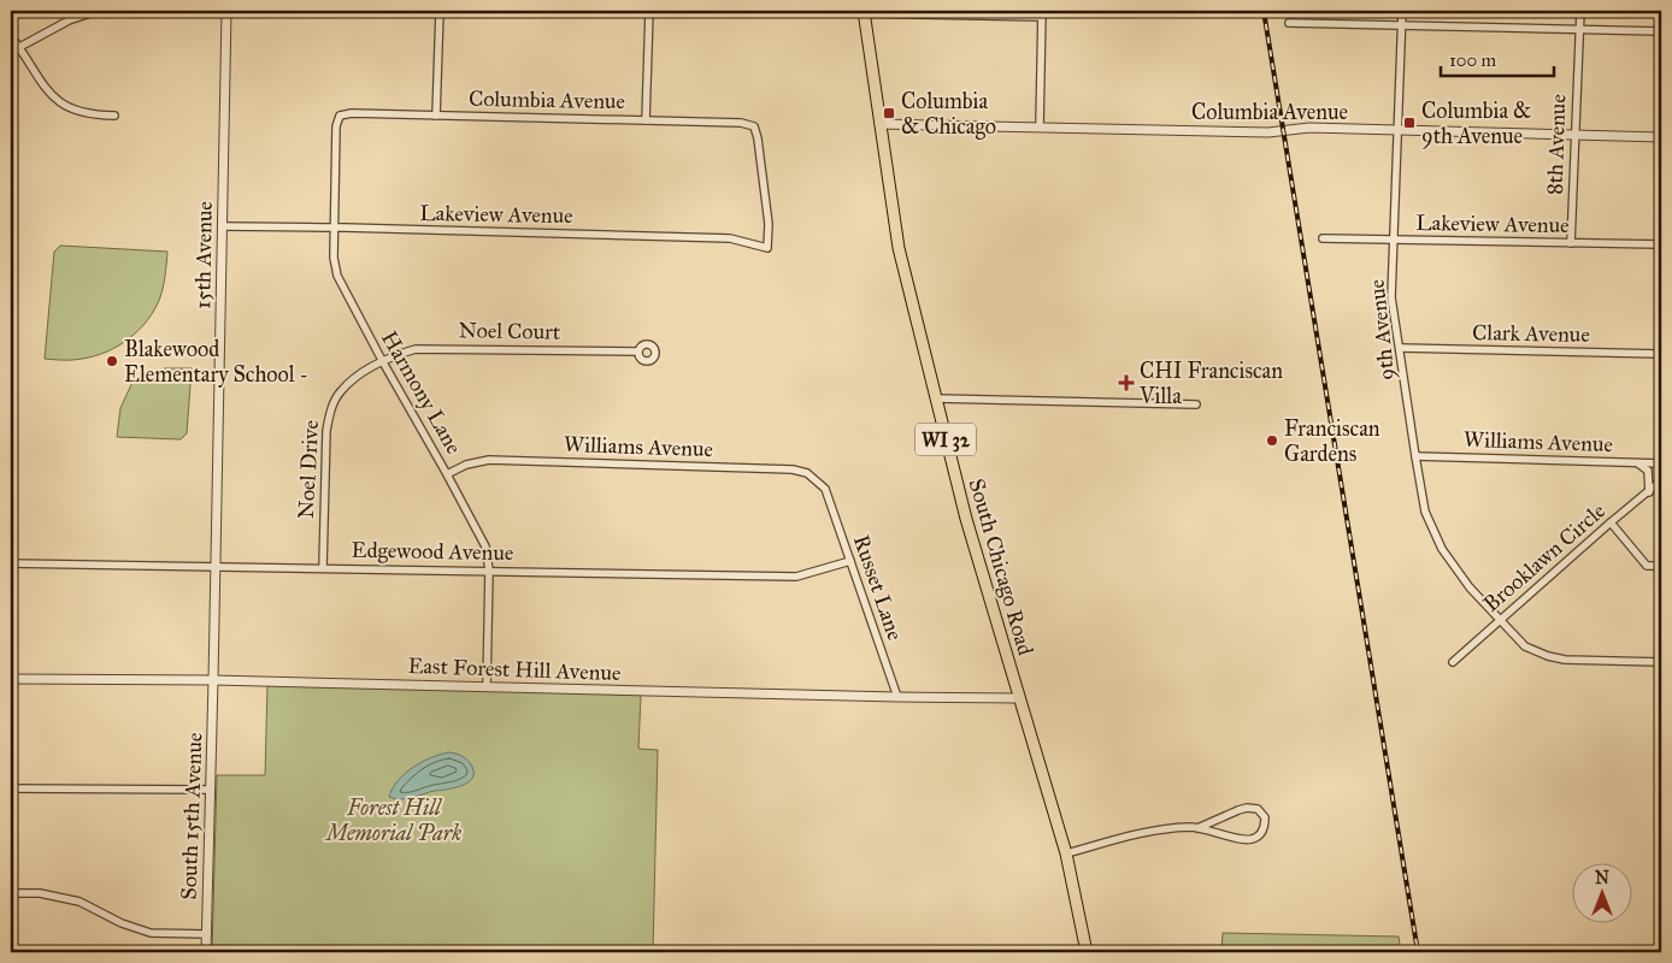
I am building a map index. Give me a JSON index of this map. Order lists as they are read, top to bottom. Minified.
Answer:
{"streets":{"main road":["WI 32","South Chicago Road"],"street":["Columbia Avenue","8th Avenue","Lakeview Avenue","15th Avenue","9th Avenue","Noel Court","Clark Avenue","Harmony Lane","Williams Avenue","Noel Drive","Edgewood Avenue","Brooklawn Circle","Russet Lane","East Forest Hill Avenue","South 15th Avenue"]},"crossings":[["Columbia Avenue","8th Avenue"],["Columbia Avenue","Lakeview Avenue"],["Columbia Avenue","9th Avenue"],["Columbia Avenue","Harmony Lane"],["Columbia Avenue","South Chicago Road"],["8th Avenue","Lakeview Avenue"],["Lakeview Avenue","15th Avenue"],["Lakeview Avenue","9th Avenue"],["Lakeview Avenue","Harmony Lane"],["15th Avenue","Edgewood Avenue"],["15th Avenue","East Forest Hill Avenue"],["15th Avenue","South 15th Avenue"],["9th Avenue","Clark Avenue"],["9th Avenue","Williams Avenue"],["9th Avenue","Brooklawn Circle"],["Noel Court","Harmony Lane"],["Noel Court","Noel Drive"],["Harmony Lane","Williams Avenue"],["Harmony Lane","Noel Drive"],["Harmony Lane","Edgewood Avenue"],["Harmony Lane","East Forest Hill Avenue"],["Williams Avenue","Russet Lane"],["Noel Drive","Edgewood Avenue"],["Edgewood Avenue","Russet Lane"],["South Chicago Road","East Forest Hill Avenue"],["Russet Lane","East Forest Hill Avenue"],["East Forest Hill Avenue","South 15th Avenue"]],"parks":["Forest Hill Memorial Park"],"places":{"transit":["Columbia & Chicago","Columbia & 9th Avenue"],"other":["Blakewood Elementary School -","Franciscan Gardens"],"health":["CHI Franciscan Villa"]},"scale_bar":"100 m","north":"top"}
